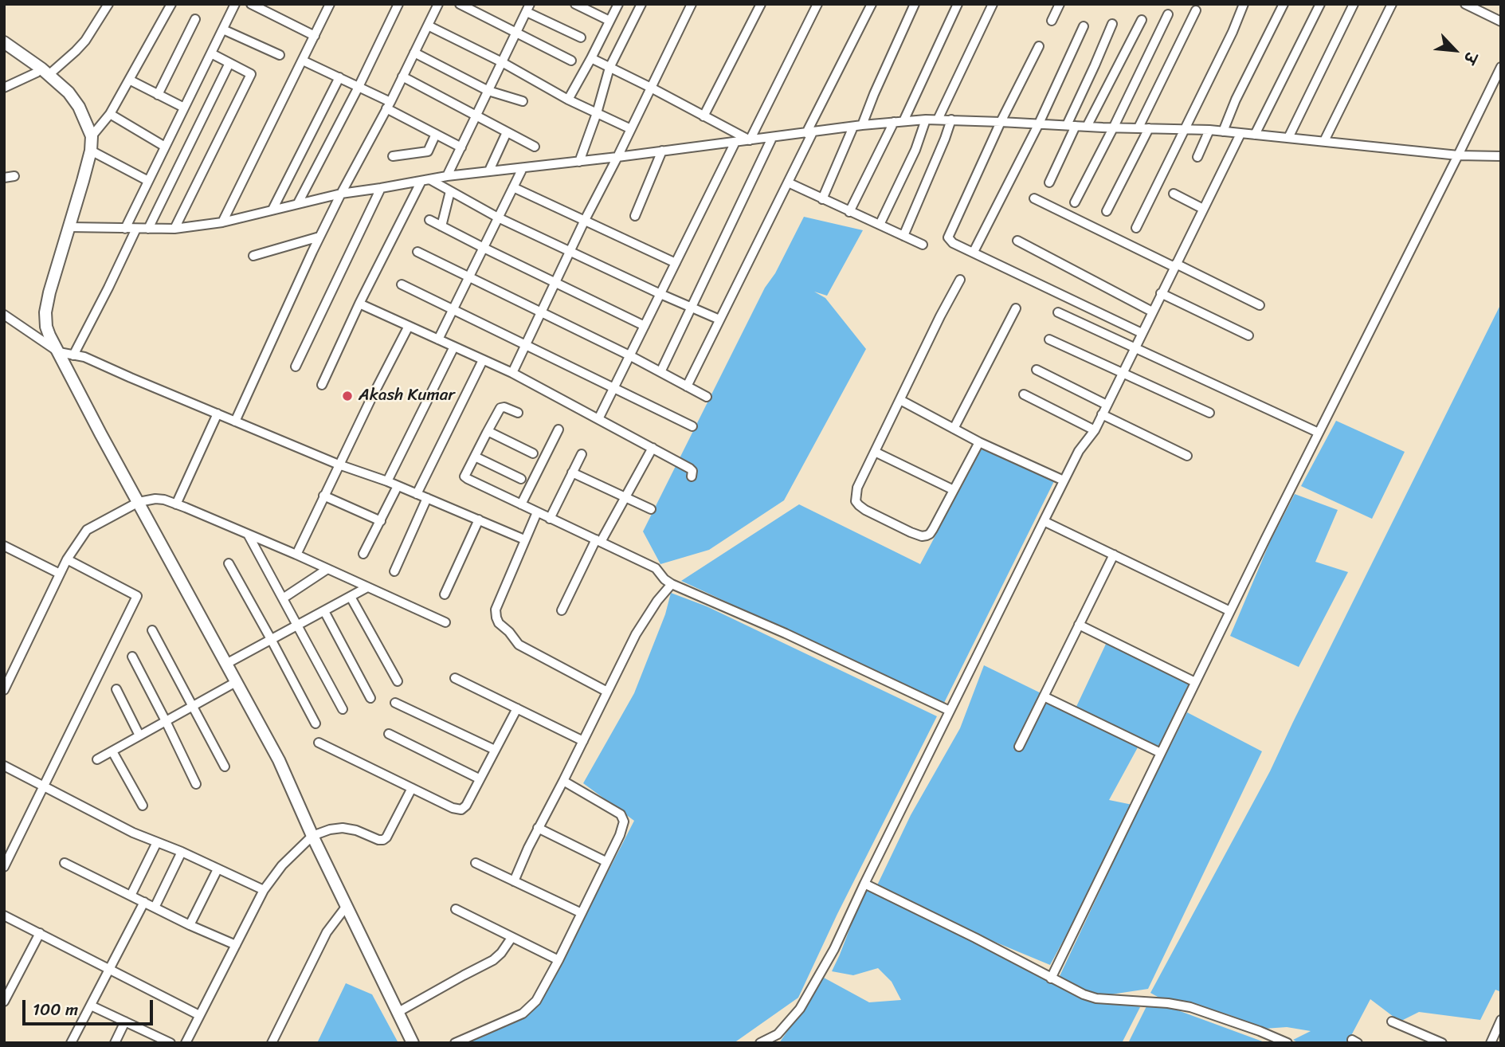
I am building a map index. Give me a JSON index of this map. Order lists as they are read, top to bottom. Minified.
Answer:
{"places":["Akash Kumar"],"scale_bar":"100 m","north":"bottom right"}
